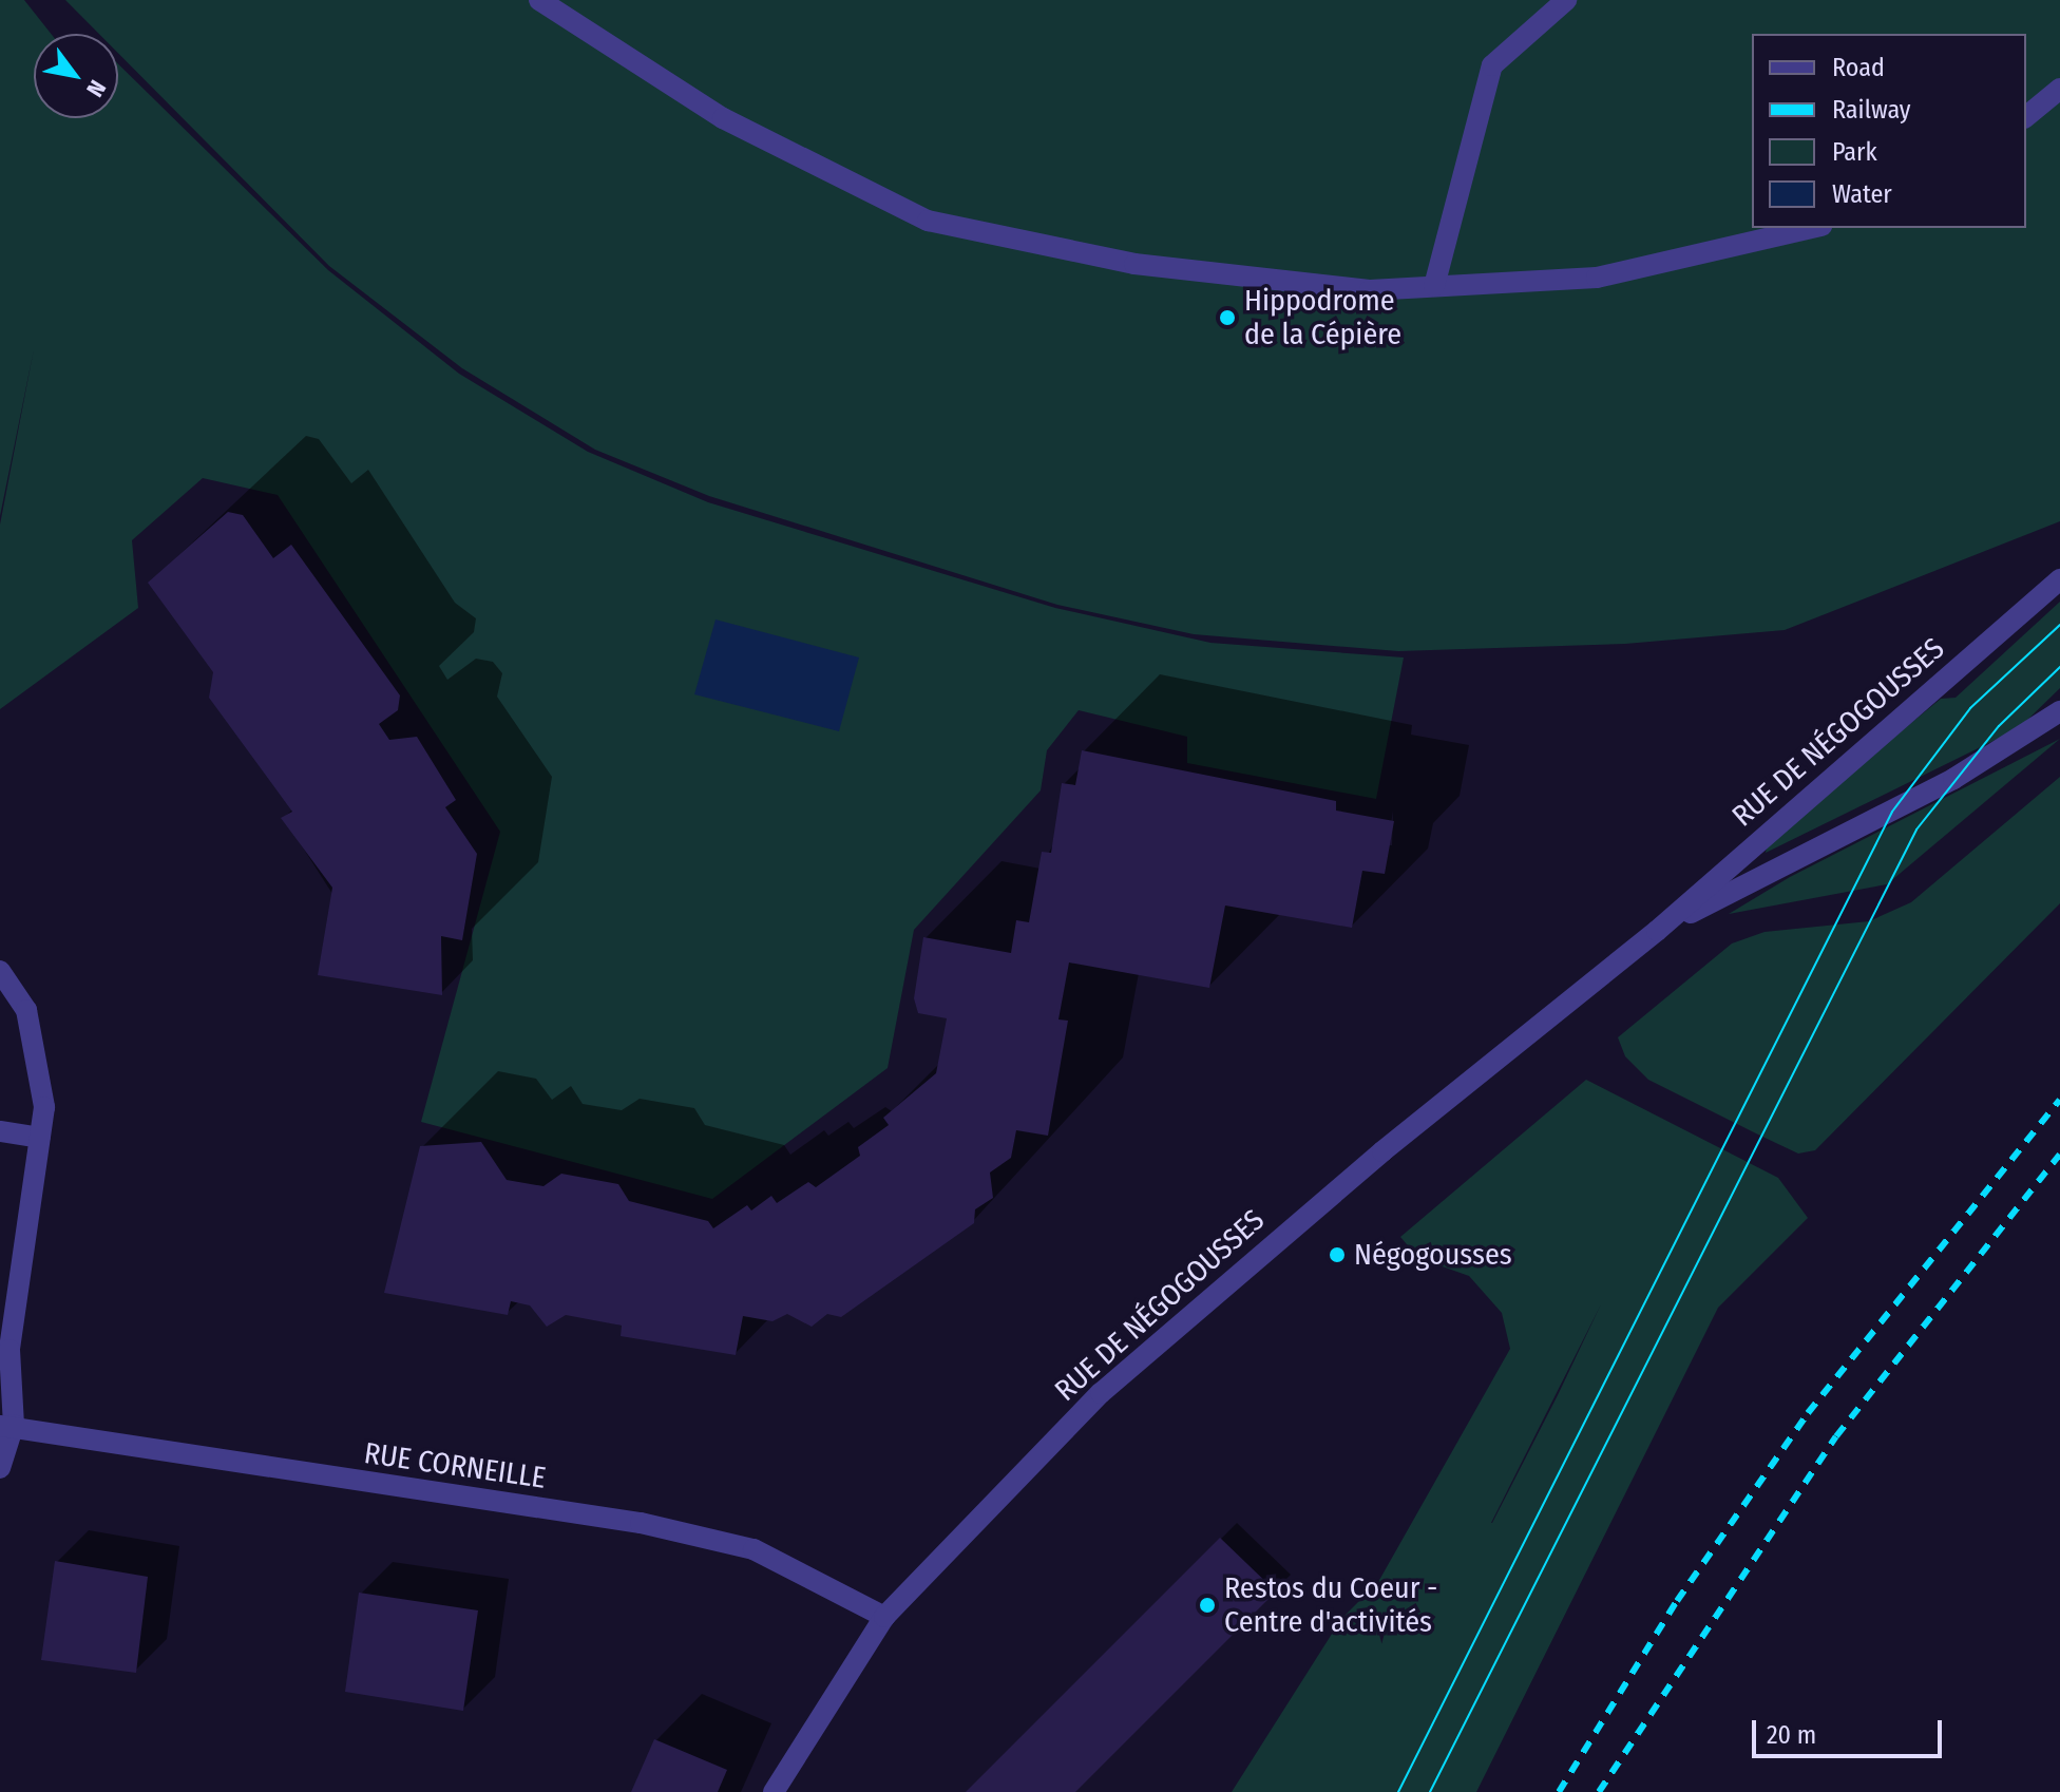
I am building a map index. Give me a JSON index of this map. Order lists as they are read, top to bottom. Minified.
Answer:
{"streets":{"street":["RUE DE NÉGOGOUSSES","RUE CORNEILLE"]},"crossings":[["RUE DE NÉGOGOUSSES","RUE CORNEILLE"]],"places":["Hippodrome de la Cépière","Négogousses","Restos du Coeur - Centre d'activités"],"legend":["Road","Railway","Park","Water"],"scale_bar":"20 m","north":"bottom right"}
